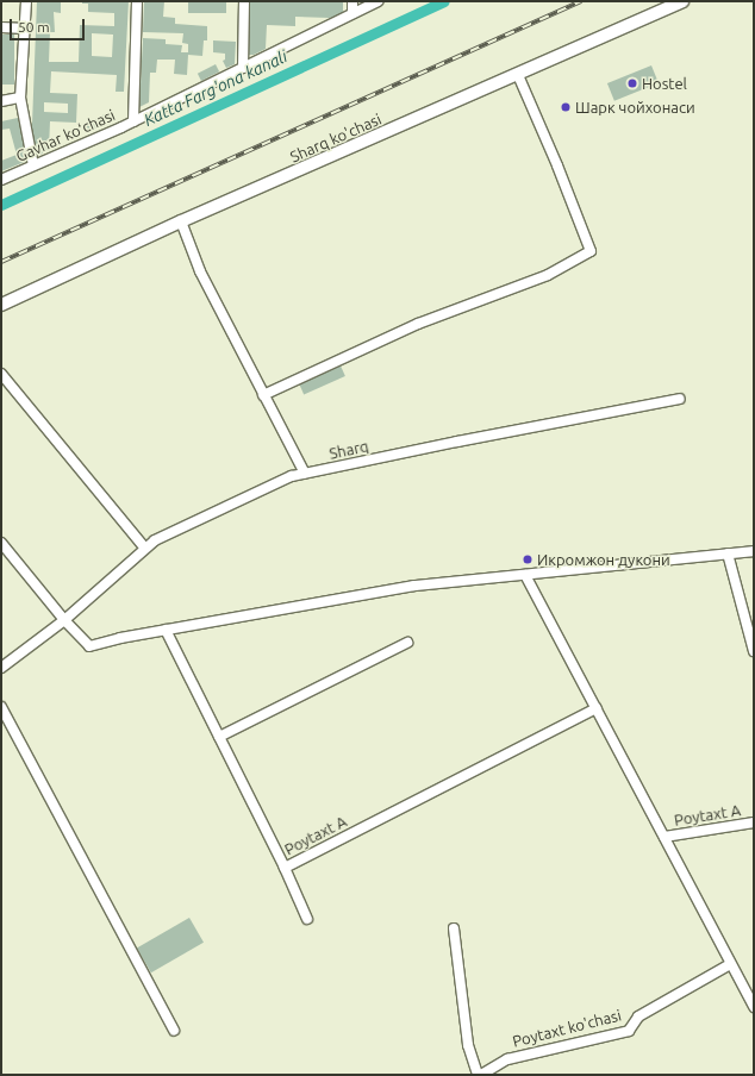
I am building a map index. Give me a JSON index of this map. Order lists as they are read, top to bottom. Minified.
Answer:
{"streets":{"main road":["Sharq ko'chasi"],"street":["Gavhar koʻchasi","Sharq","Poytaxt A","Poytaxt ko'chasi"]},"water":["Katta Farg'ona kanali"],"places":["Hostel","Шарк чойхонаси","Икромжон дукони"],"scale_bar":"50 m"}
